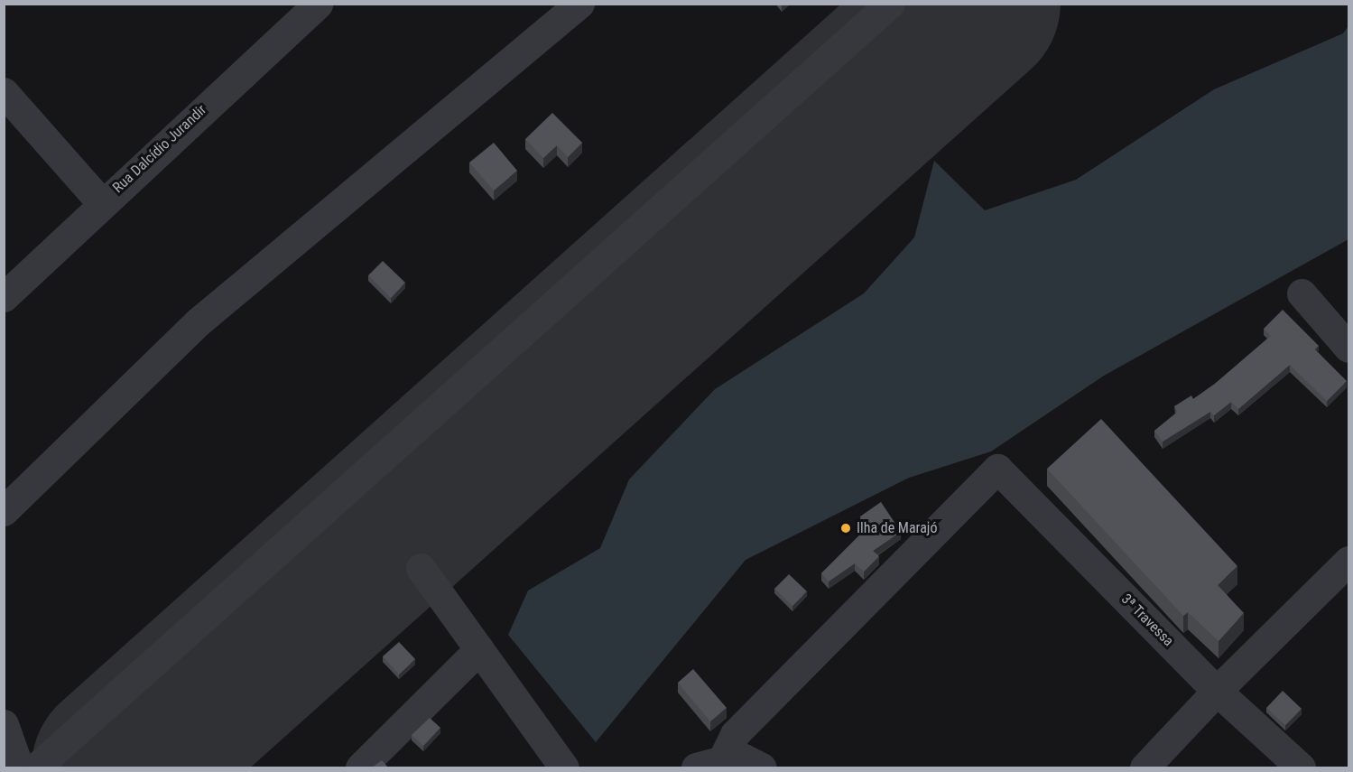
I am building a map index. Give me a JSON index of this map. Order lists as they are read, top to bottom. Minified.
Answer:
{"streets":{"street":["Rua Dalcídio Jurandir","3ª Travessa"]},"places":["Ilha de Marajó"]}
